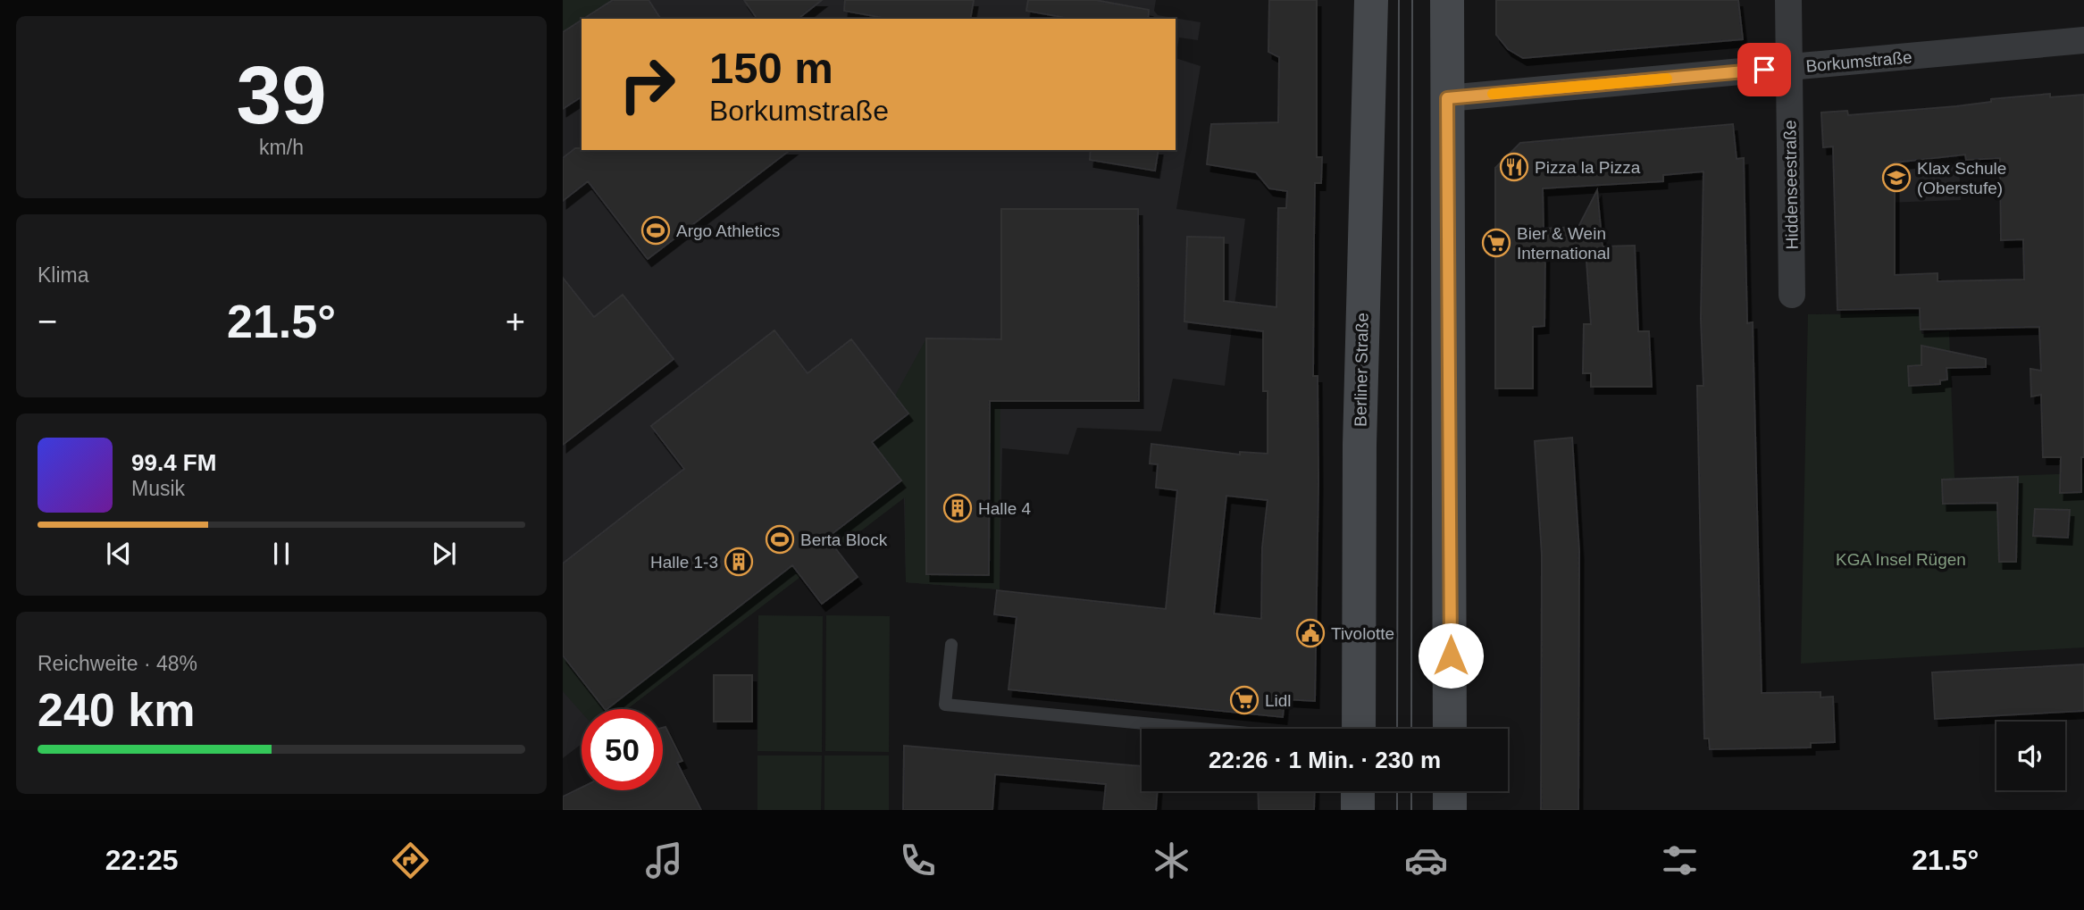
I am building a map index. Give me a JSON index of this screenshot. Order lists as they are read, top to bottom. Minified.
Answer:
{"streets":{"main road":["Berliner Straße"],"street":["Borkumstraße","Hiddenseestraße"]},"crossings":[["Borkumstraße","Hiddenseestraße"]],"parks":["KGA Insel Rügen"],"places":{"restaurant":["Pizza la Pizza"],"school or university":["Klax Schule (Oberstufe)"],"sports":["Argo Athletics","Berta Block"],"supermarket":["Bier & Wein International","Lidl"],"building":["Halle 4","Halle 1-3"],"public building":["Tivolotte"]},"page":{"tile":[["39","km/h"],"Klima",["Reichweite · 48%","240 km"]],"turn":["150 m","Borkumstraße"],"heat":["−","21.5°","+"],"song":["99.4 FM","Musik"],"limit":"50","trip":"22:26 · 1 Min. · 230 m","tabs":["22:25","21.5°"]}}
